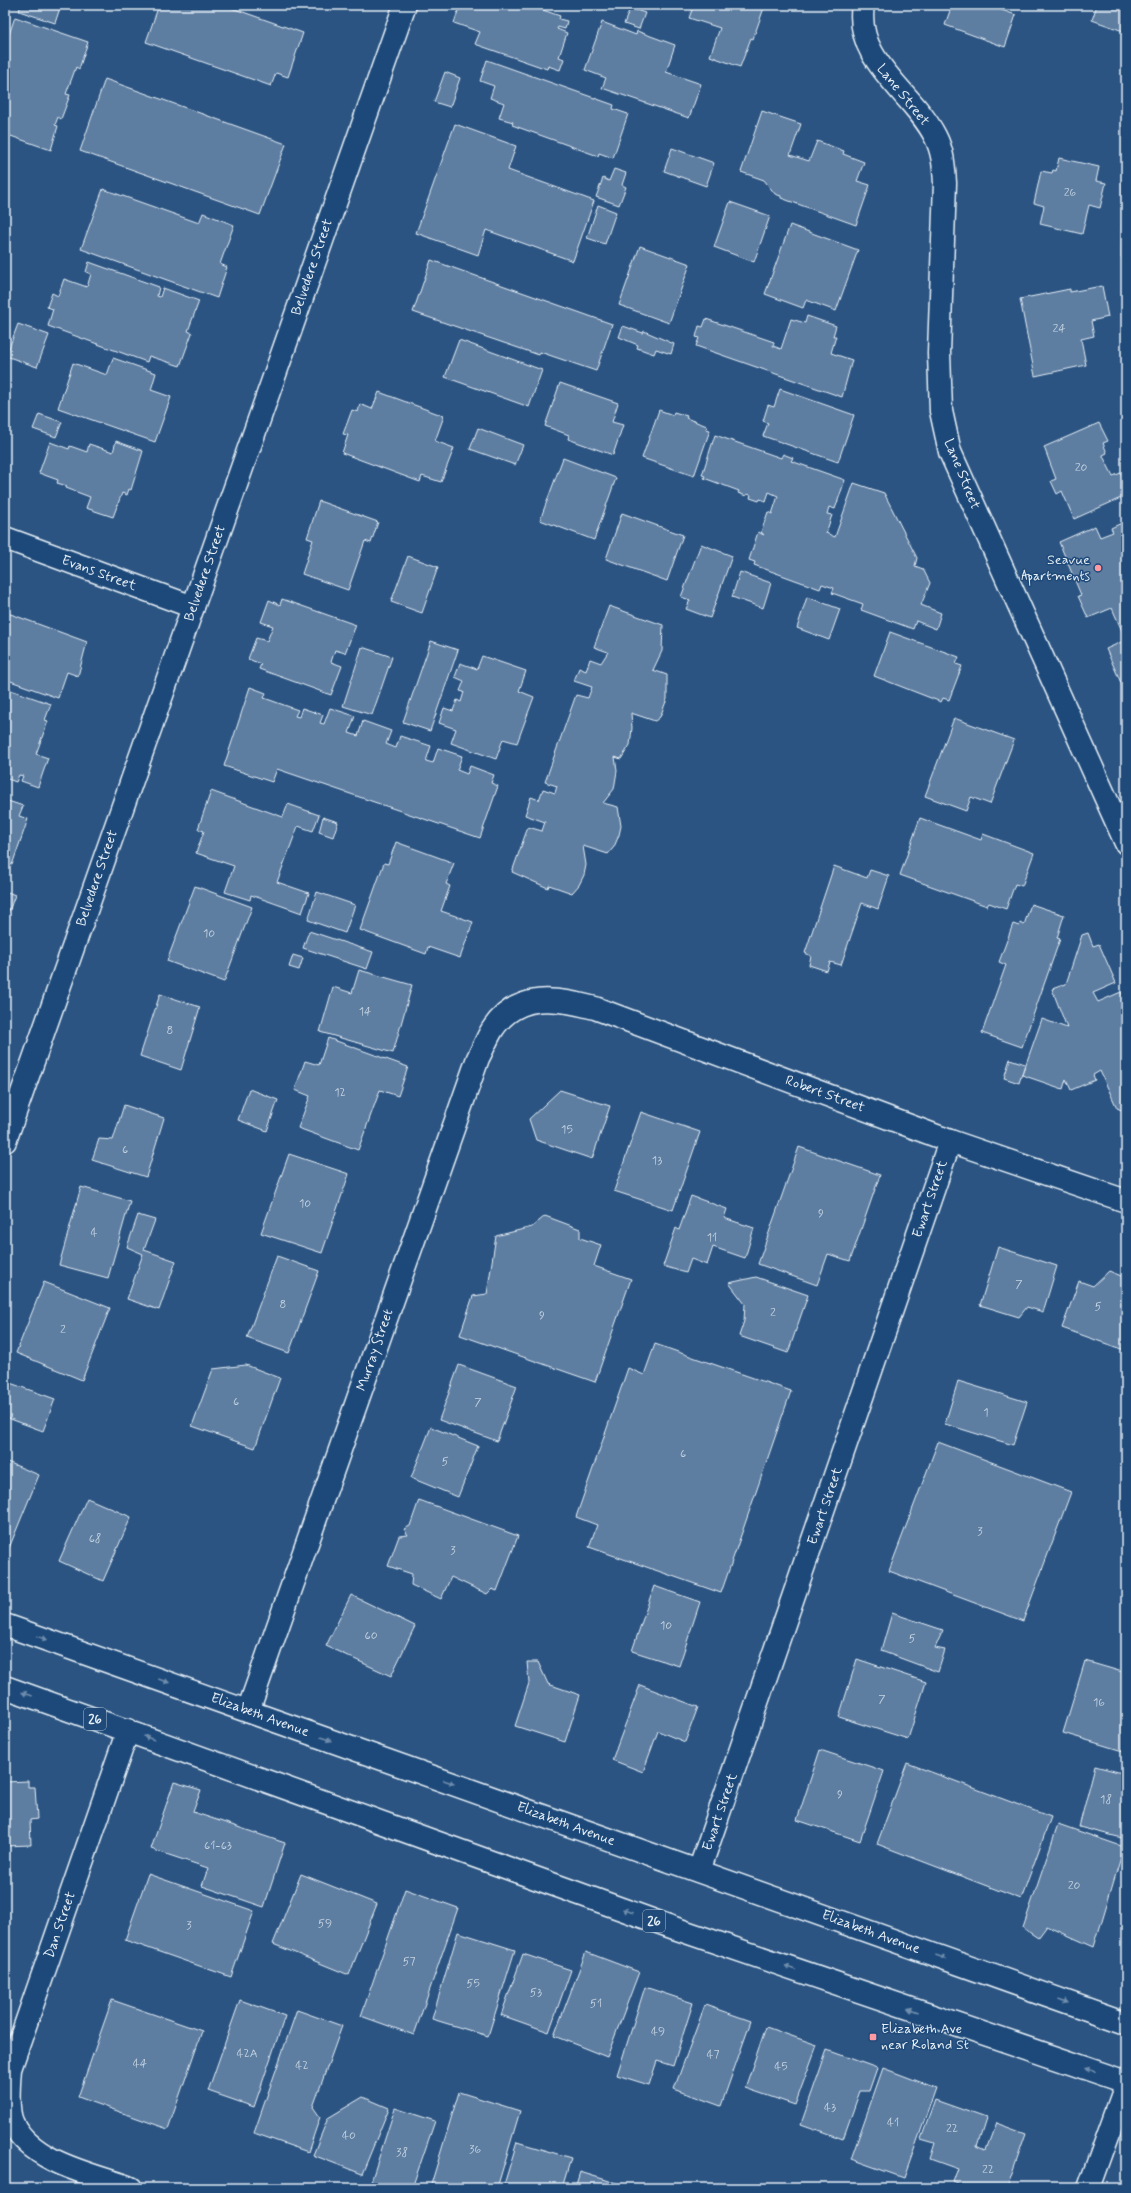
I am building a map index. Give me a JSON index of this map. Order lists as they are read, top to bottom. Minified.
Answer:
{"streets":{"main road":["Lane Street","Belvedere Street","Evans Street","Robert Street","Ewart Street","Murray Street","Elizabeth Avenue","26","Dan Street"]},"crossings":[["Belvedere Street","Evans Street"],["Robert Street","Ewart Street"],["Robert Street","Murray Street"],["Ewart Street","Elizabeth Avenue"],["Murray Street","Elizabeth Avenue"],["26","Dan Street"]],"places":{"other":["Seavue Apartments"],"transit":["Elizabeth Ave near Roland St"]},"house_numbers":["26","24","20","10","14","8","12","15","6","13","10","9","4","11","7","8","5","2","9","2","6","7","1","6","5","3","68","3","10","60","5","7","16","9","18","61-63","20","59","3","57","55","53","51","49","42A","47","44","42","45","43","41","22","40","36","38","22"]}
